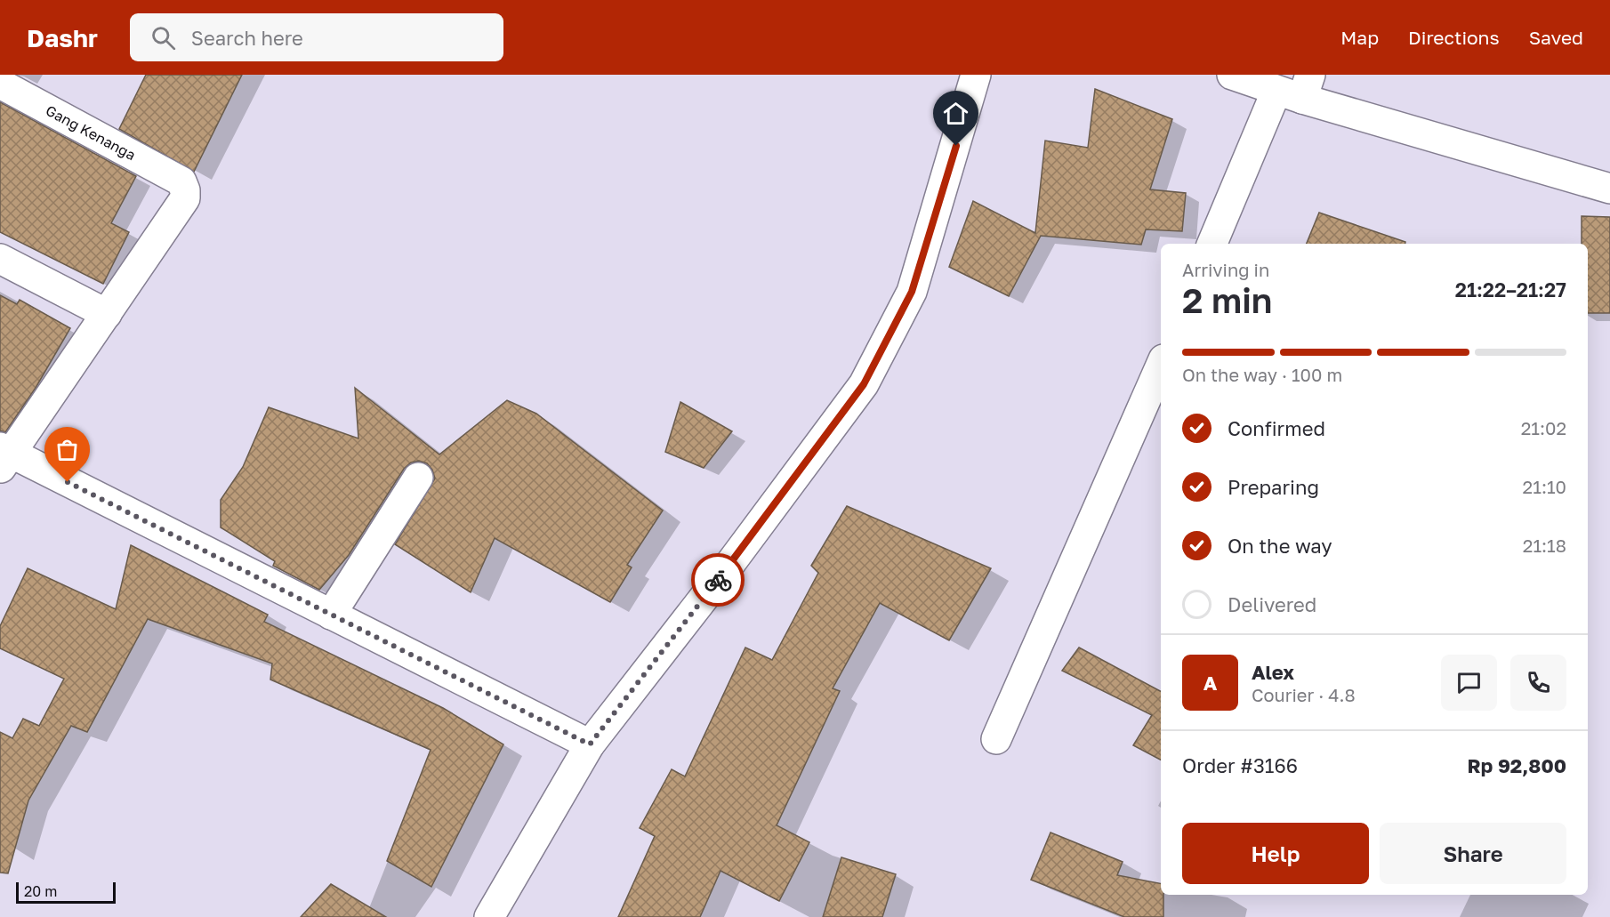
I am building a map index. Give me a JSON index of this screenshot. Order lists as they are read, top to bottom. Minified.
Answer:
{"streets":{"street":["Gang Kenanga"]},"scale_bar":"20 m","page":{"header":"Dashr","search":"Search here","nav":["Map","Directions","Saved"],"heading":["2 min","Arriving in","21:22–21:27"],"panel":["Alex","Courier · 4.8","Order #3166","Rp 92,800"],"bar":"On the way · 100 m","list":[["Confirmed","21:02"],["Preparing","21:10"],["On the way","21:18"],"Delivered"],"round":"A","buttons":["Help","Share"],"scale":"20 m"}}
